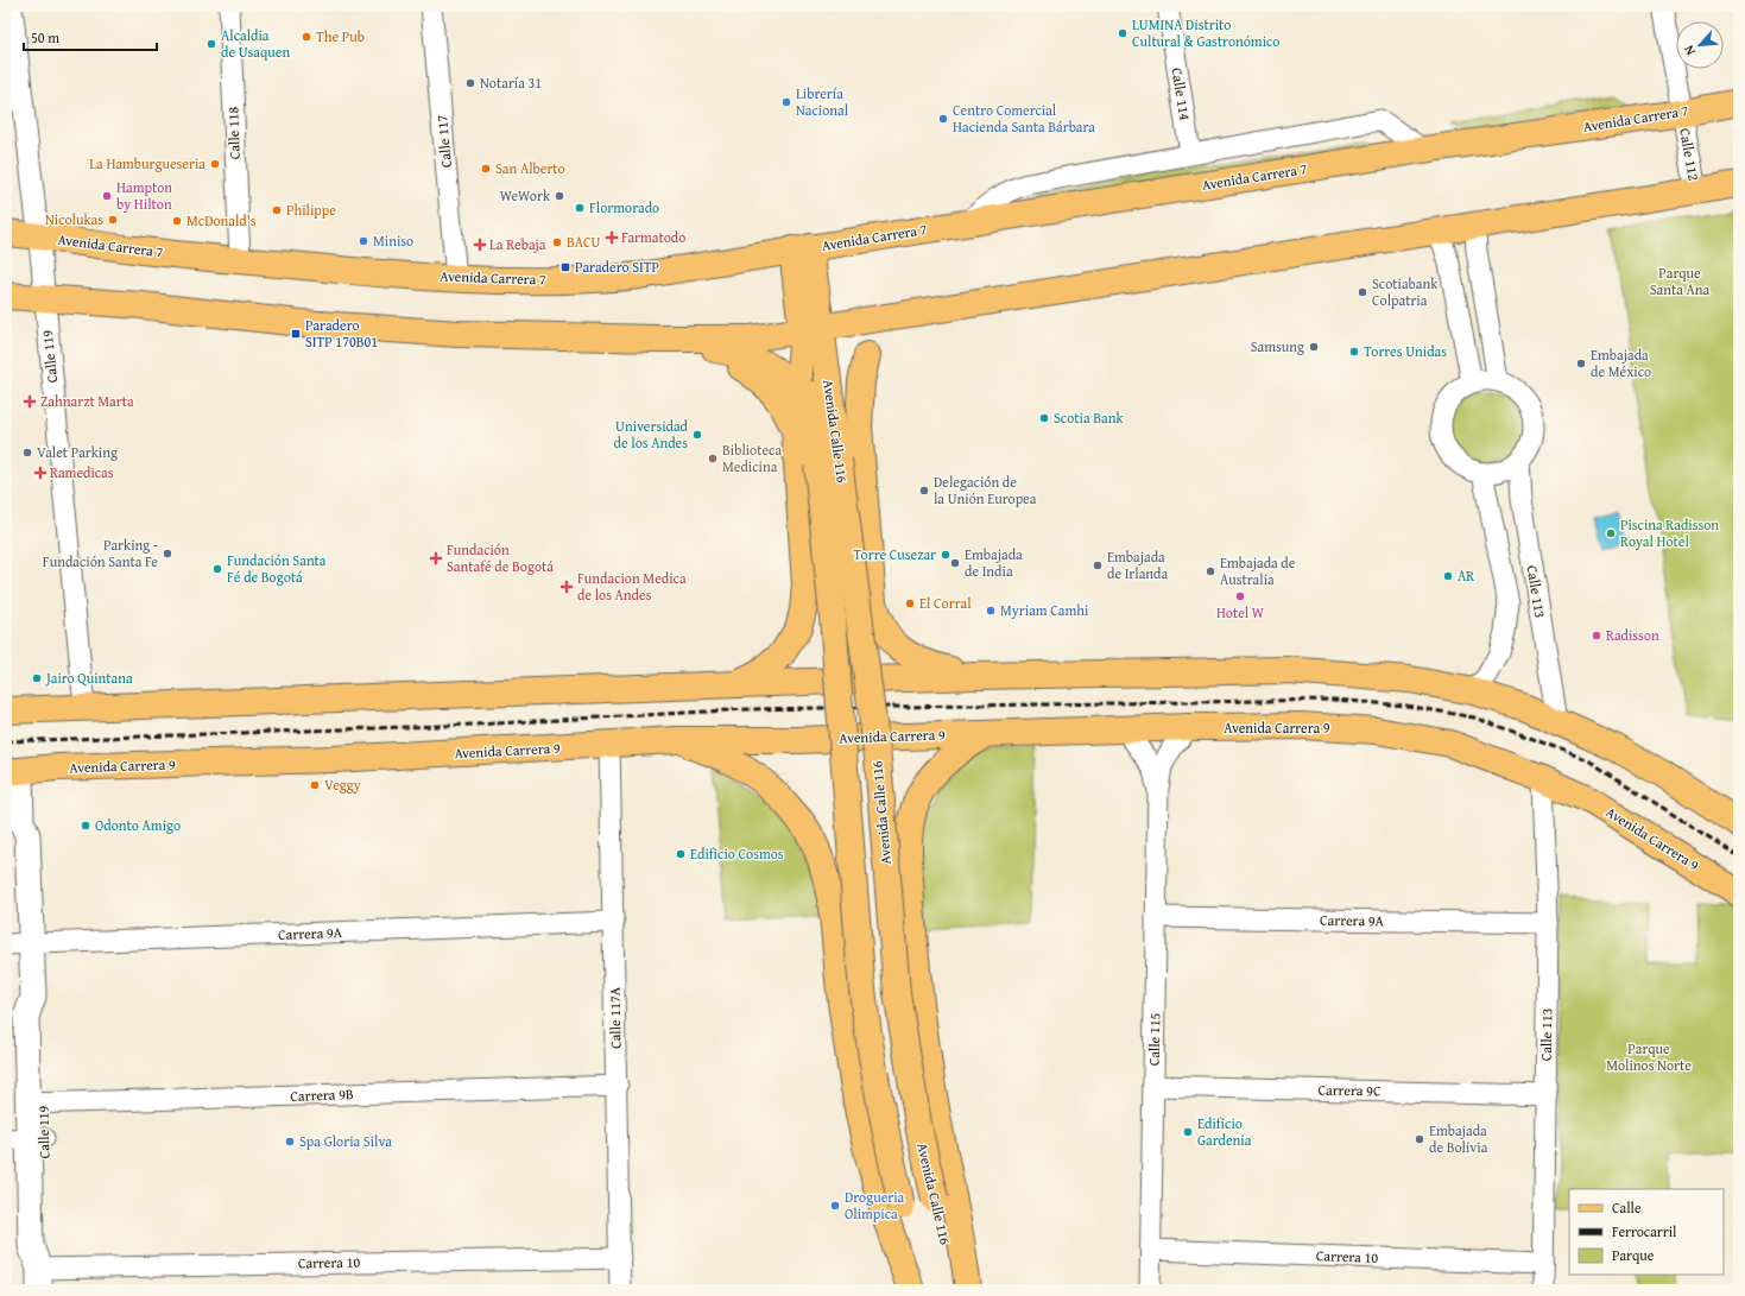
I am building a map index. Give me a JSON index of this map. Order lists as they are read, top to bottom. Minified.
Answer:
{"streets":{"main road":["Avenida Carrera 7","Avenida Calle 116","Avenida Carrera 9"],"street":["Calle 114","Calle 118","Calle 117","Calle 112","Calle 119","Calle 113","Carrera 9A","Calle 117A","Calle 115","Carrera 9C","Carrera 9B","Carrera 10"]},"crossings":[["Avenida Carrera 7","Calle 118"],["Avenida Carrera 7","Calle 117"],["Avenida Carrera 7","Calle 112"],["Avenida Carrera 7","Calle 119"],["Avenida Carrera 7","Avenida Calle 116"],["Calle 119","Avenida Carrera 9"],["Calle 119","Carrera 9A"],["Calle 119","Carrera 9B"],["Calle 119","Carrera 10"],["Calle 113","Avenida Carrera 9"],["Calle 113","Carrera 9A"],["Calle 113","Carrera 9C"],["Calle 113","Carrera 10"],["Avenida Carrera 9","Calle 117A"],["Avenida Carrera 9","Calle 115"],["Carrera 9A","Calle 117A"],["Carrera 9A","Calle 115"],["Calle 117A","Carrera 9B"],["Calle 117A","Carrera 10"],["Calle 115","Carrera 9C"],["Calle 115","Carrera 10"]],"parks":["Parque Santa Ana","Parque Molinos Norte"],"places":{"other":["LUMINA Distrito Cultural & Gastronómico","The Pub","Alcaldia de Usaquen","Notaría 31","Librería Nacional","Centro Comercial Hacienda Santa Bárbara","La Hamburgueseria","San Alberto","Hampton by Hilton","WeWork","Flormorado","Philippe","Nicolukas","McDonald's","Miniso","BACU","Scotiabank Colpatria","Samsung","Torres Unidas","Embajada de México","Scotia Bank","Universidad de los Andes","Valet Parking","Biblioteca Medicina","Delegación de la Unión Europea","Piscina Radisson Royal Hotel","Parking - Fundación Santa Fe","Torre Cusezar","Embajada de India","Embajada de Irlanda","Fundación Santa Fé de Bogotá","Embajada de Australia","AR","Hotel W","El Corral","Myriam Camhi","Radisson","Jairo Quintana","Veggy","Odonto Amigo","Edificio Cosmos","Edificio Gardenia","Embajada de Bolivia","Spa Gloria Silva","Drogueria Olimpica"],"health":["Farmatodo","La Rebaja","Zahnarzt Marta","Ramedicas","Fundación Santafé de Bogotá","Fundacion Medica de los Andes"],"transit":["Paradero SITP","Paradero SITP 170B01"]},"legend":["Calle","Ferrocarril","Parque"],"scale_bar":"50 m","north":"bottom left"}
